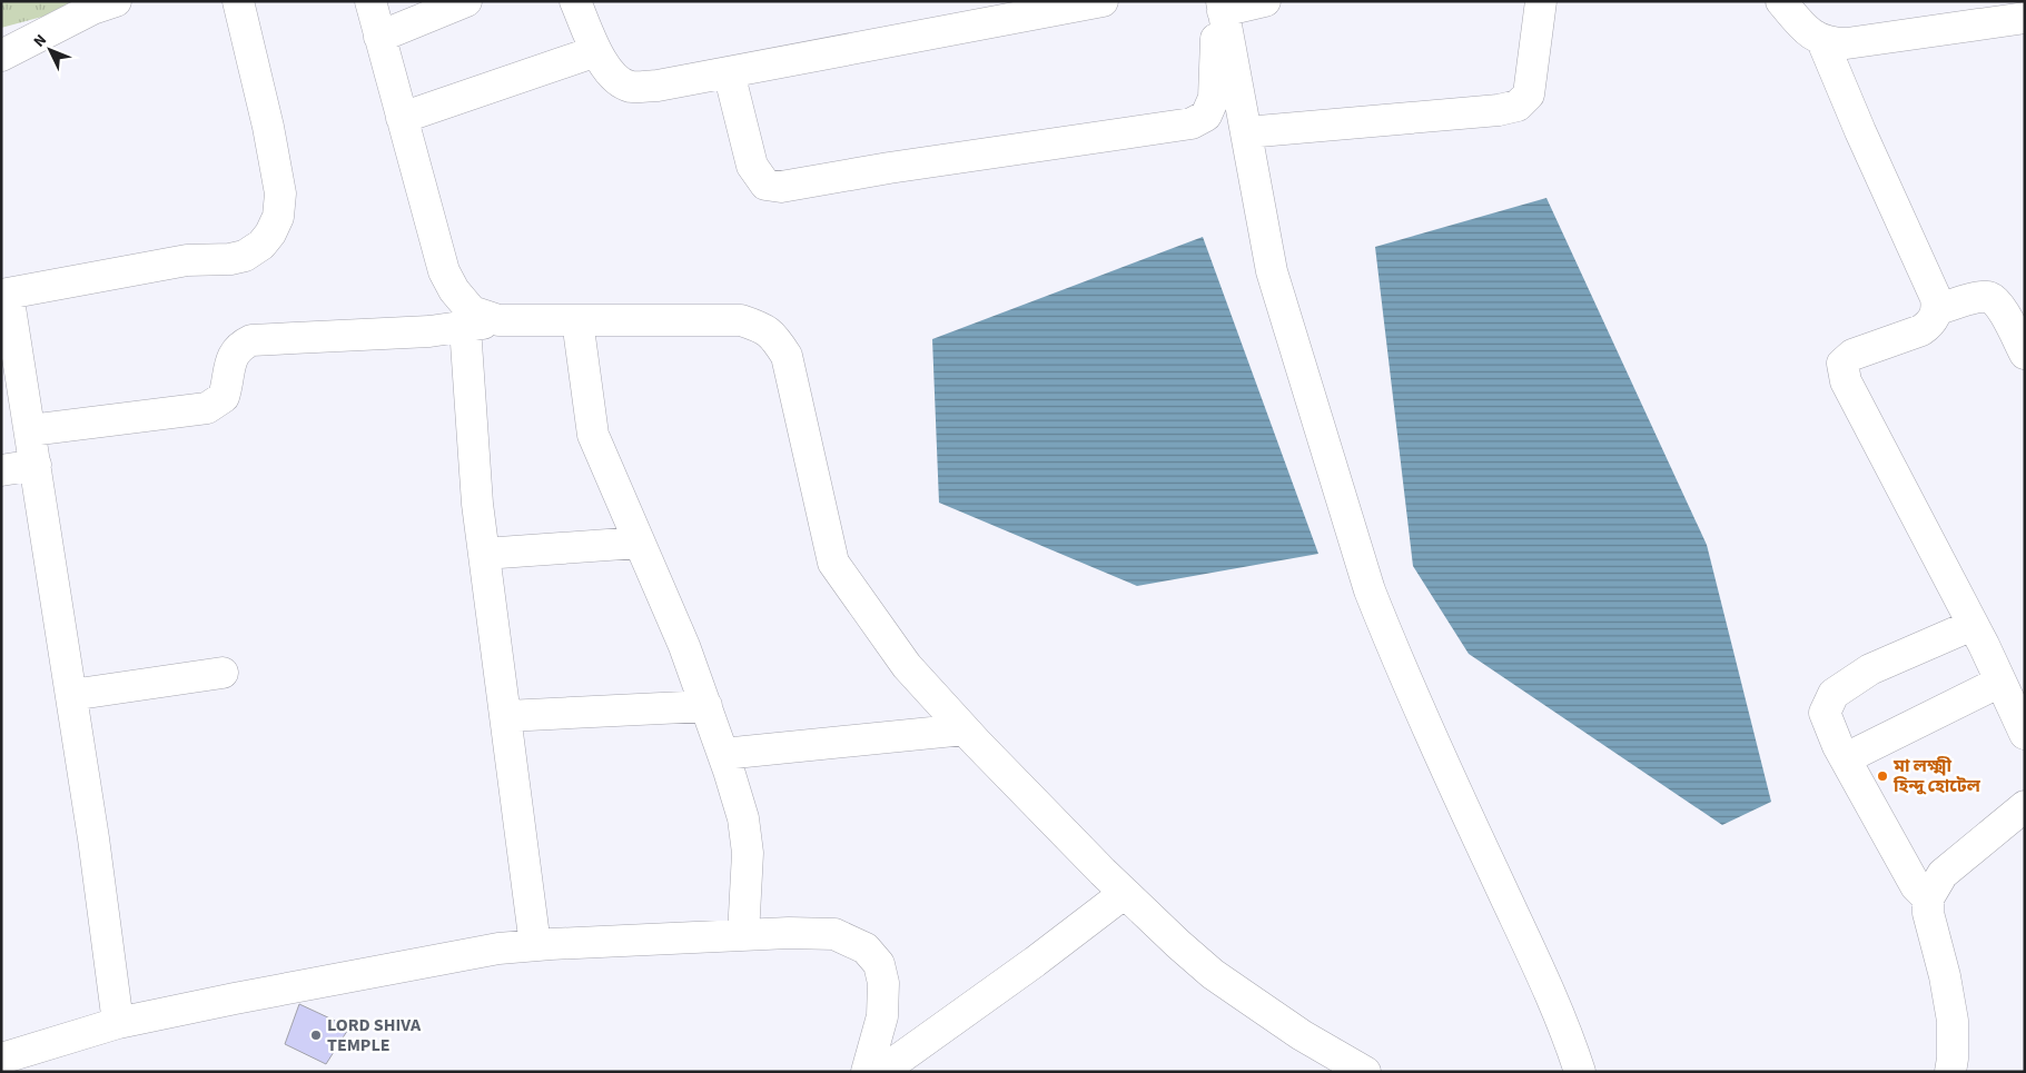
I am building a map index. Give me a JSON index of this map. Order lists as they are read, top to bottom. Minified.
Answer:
{"places":["মা লক্ষ্মী হিন্দু হোটেল","LORD SHIVA TEMPLE"],"north":"top left"}
